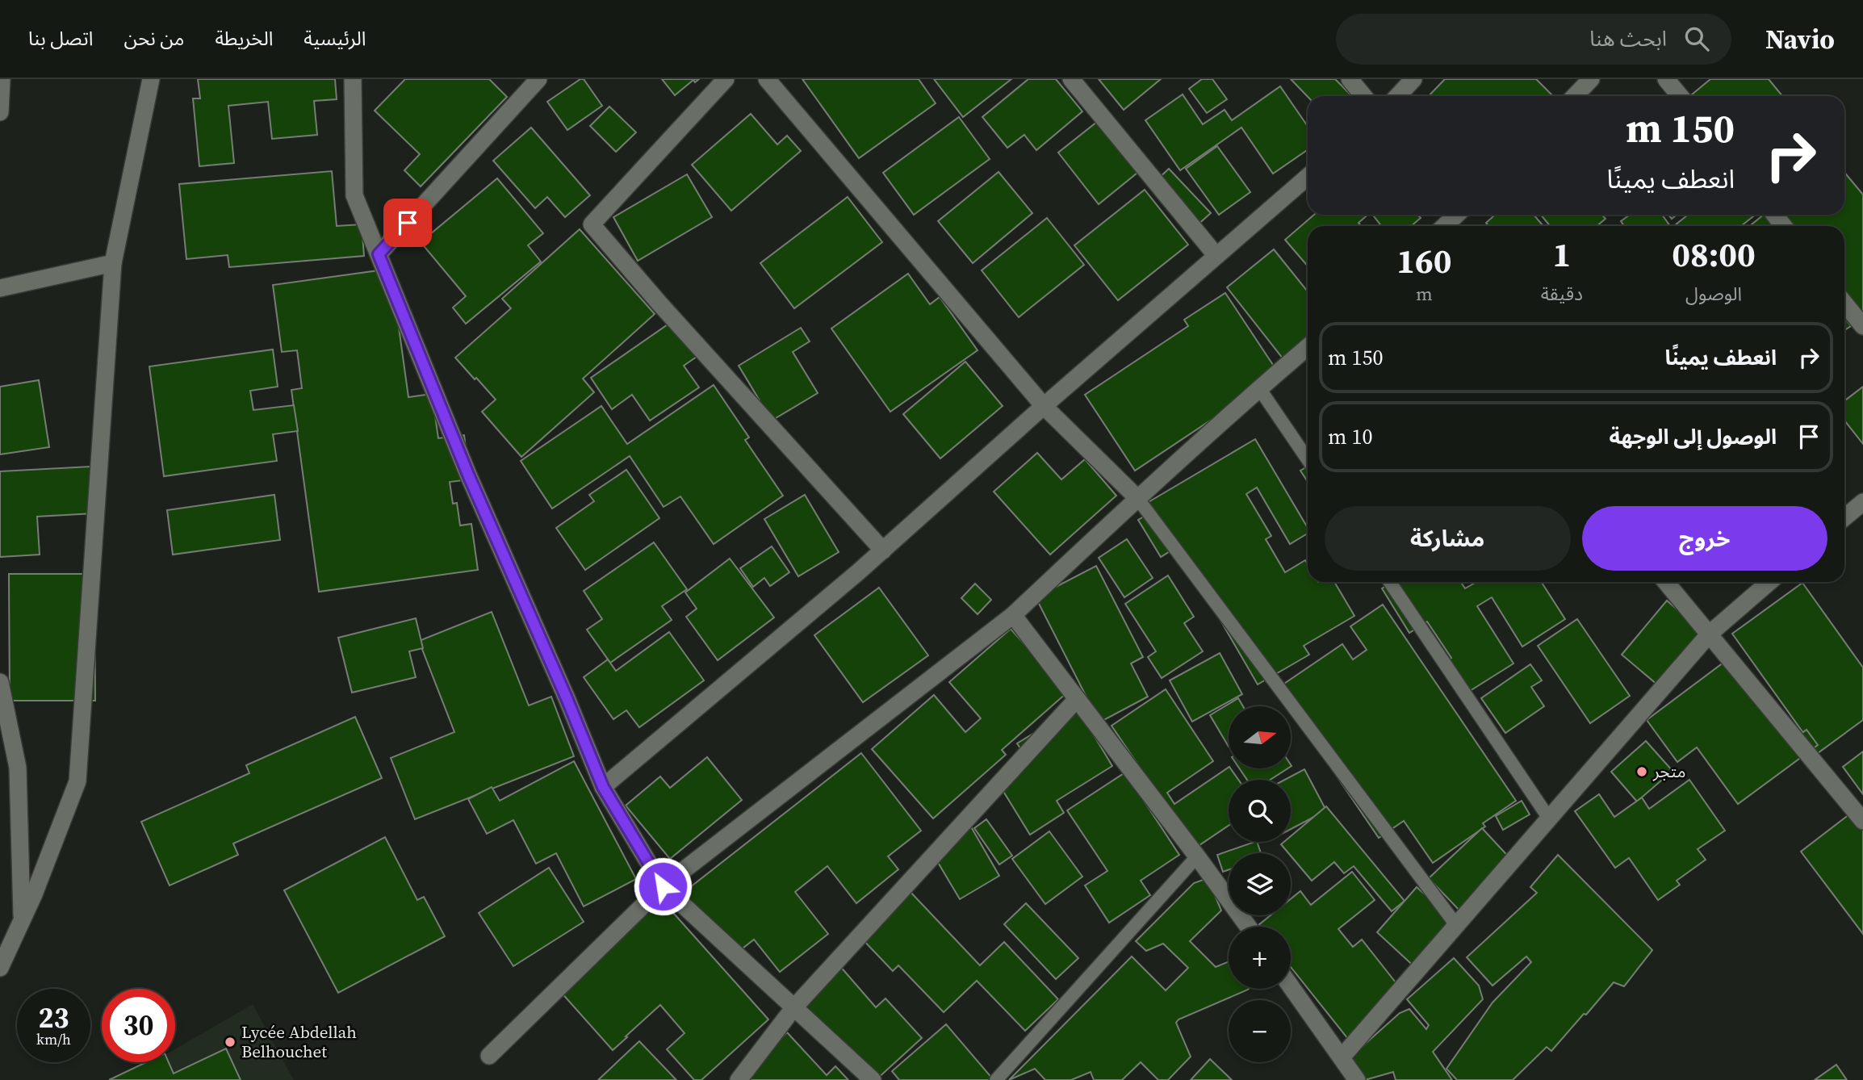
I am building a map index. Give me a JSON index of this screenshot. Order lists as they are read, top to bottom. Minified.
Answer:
{"places":["متجر","Lycée Abdellah Belhouchet"],"north":"right","page":{"header":"Navio","search":"ابحث هنا","nav":["الرئيسية","الخريطة","من نحن","اتصل بنا"],"turn":["150 m","انعطف يمينًا"],"eta":["08:00","الوصول","1","دقيقة","160","m"],"list":[{"name":"انعطف يمينًا","value":"150 m"},{"name":"الوصول إلى الوجهة","value":"10 m"}],"buttons":["خروج","مشاركة"],"map_buttons":["+","−"],"speed":"23 km/h","limit":"30"}}
